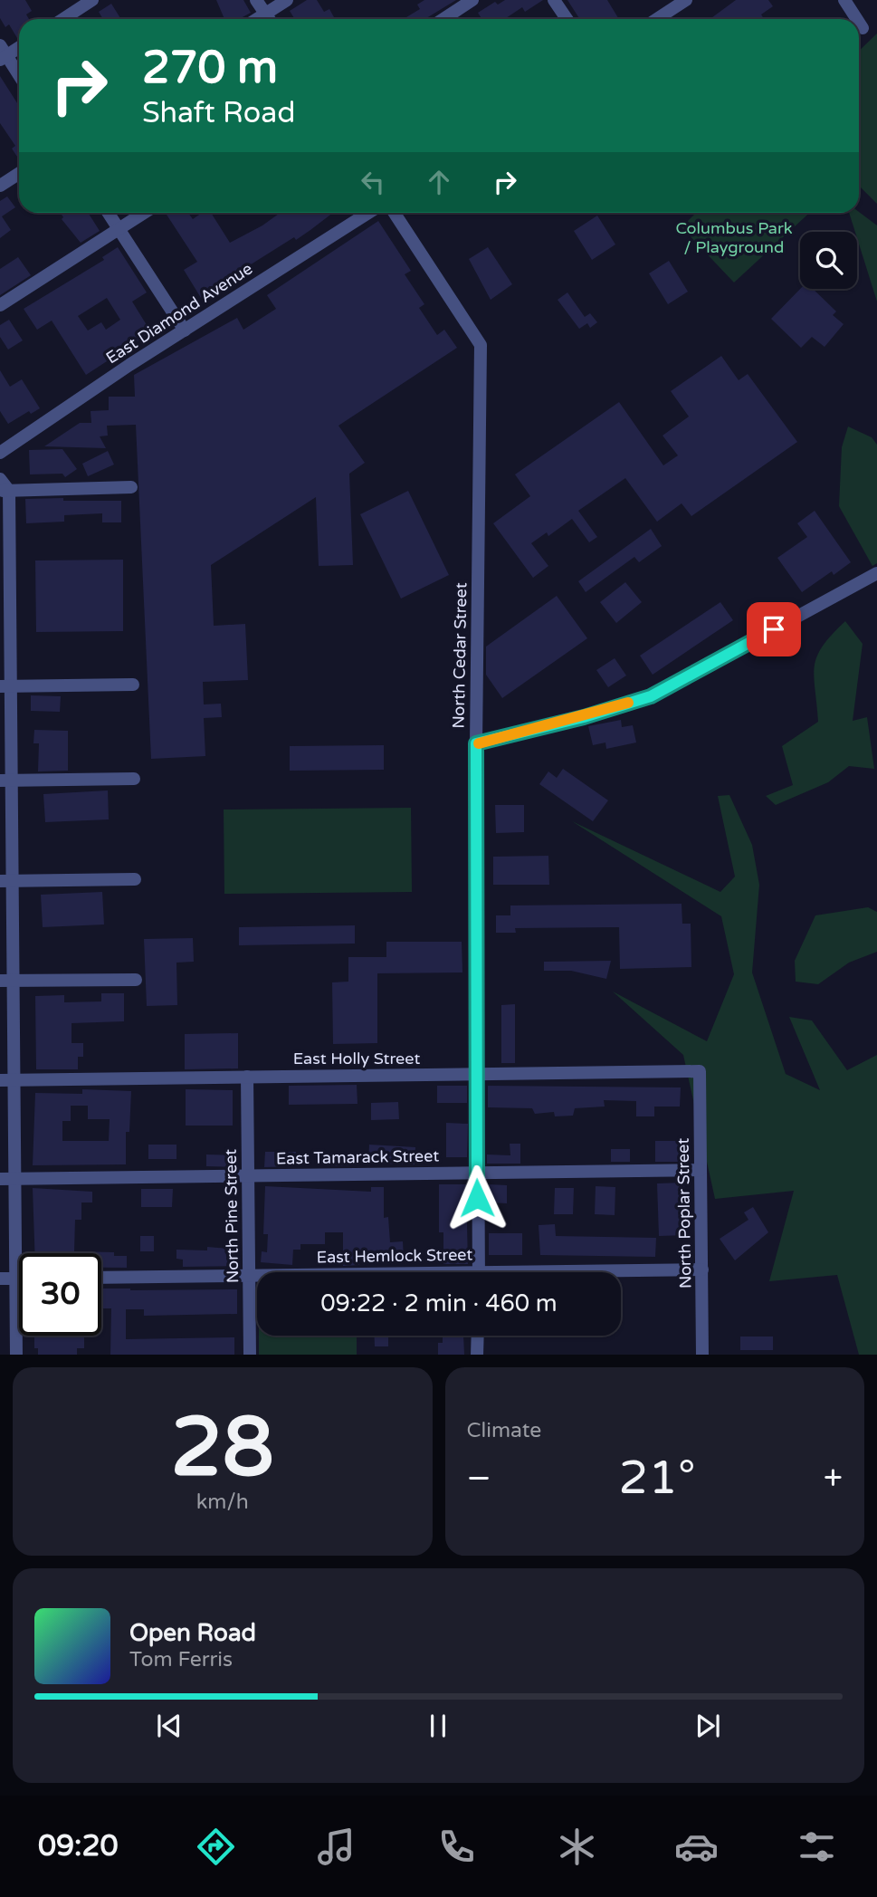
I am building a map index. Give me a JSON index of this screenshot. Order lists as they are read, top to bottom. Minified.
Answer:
{"streets":{"street":["East Diamond Avenue","North Cedar Street","East Holly Street","East Tamarack Street","North Poplar Street","North Pine Street","East Hemlock Street"]},"crossings":[["North Cedar Street","East Holly Street"],["North Cedar Street","East Tamarack Street"],["East Holly Street","North Poplar Street"],["East Holly Street","North Pine Street"],["East Tamarack Street","North Poplar Street"],["East Tamarack Street","North Pine Street"],["North Poplar Street","East Hemlock Street"],["North Pine Street","East Hemlock Street"]],"parks":["Columbus Park / Playground"],"page":{"turn":["270 m","Shaft Road"],"limit":"30","trip":"09:22 · 2 min · 460 m","tile":[["28","km/h"],"Climate"],"heat":["−","21°","+"],"song":["Open Road","Tom Ferris"],"tabs":"09:20"}}
